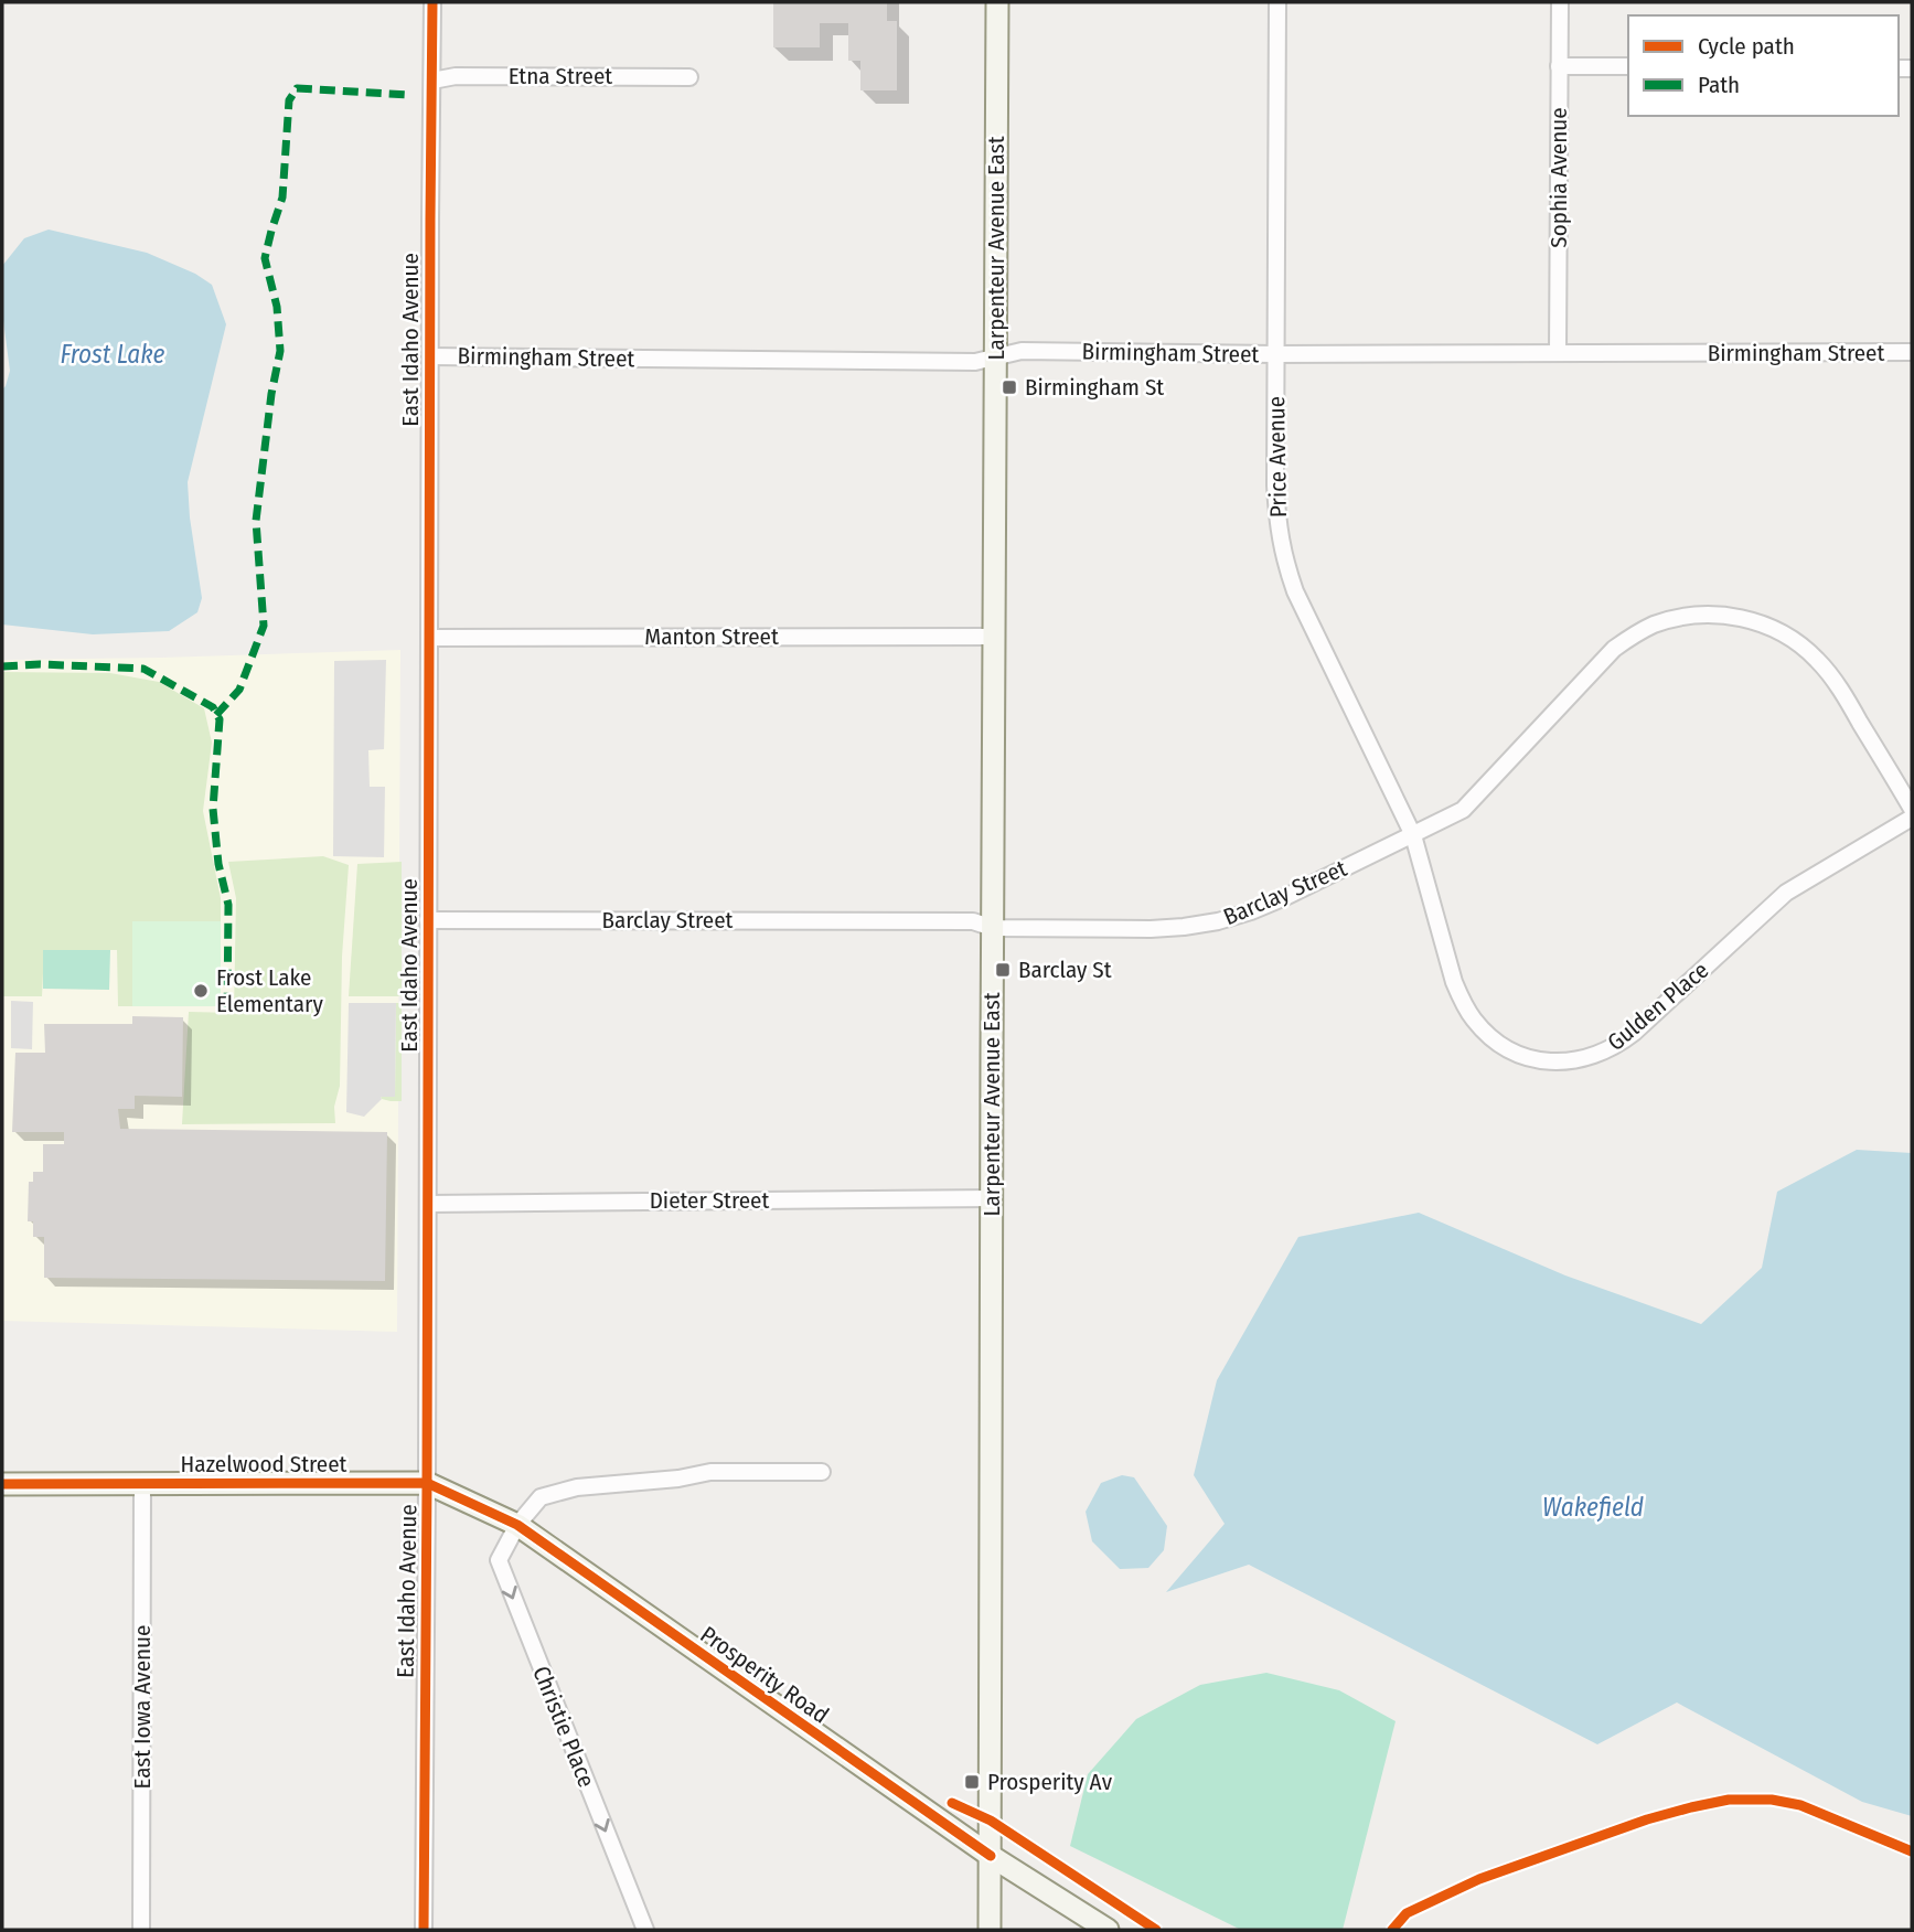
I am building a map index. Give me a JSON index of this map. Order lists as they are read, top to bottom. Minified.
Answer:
{"streets":{"street":["Etna Street","Sophia Avenue","Larpenteur Avenue East","East Idaho Avenue","Birmingham Street","Price Avenue","Manton Street","Barclay Street","Gulden Place","Dieter Street","Hazelwood Street","Prosperity Road","East Iowa Avenue","Christie Place"]},"crossings":[["Etna Street","East Idaho Avenue"],["Sophia Avenue","Birmingham Street"],["Larpenteur Avenue East","Birmingham Street"],["Larpenteur Avenue East","Manton Street"],["Larpenteur Avenue East","Barclay Street"],["Larpenteur Avenue East","Dieter Street"],["Larpenteur Avenue East","Prosperity Road"],["East Idaho Avenue","Birmingham Street"],["East Idaho Avenue","Manton Street"],["East Idaho Avenue","Barclay Street"],["East Idaho Avenue","Dieter Street"],["East Idaho Avenue","Hazelwood Street"],["Birmingham Street","Price Avenue"],["Price Avenue","Barclay Street"],["Price Avenue","Gulden Place"],["Barclay Street","Gulden Place"],["Hazelwood Street","Prosperity Road"],["Hazelwood Street","East Iowa Avenue"],["Hazelwood Street","Christie Place"],["Prosperity Road","Christie Place"]],"one_way":["Christie Place"],"water":["Frost Lake","Wakefield"],"places":{"transit":["Birmingham St","Barclay St","Prosperity Av"],"other":["Frost Lake Elementary"]},"legend":["Cycle path","Path"]}
